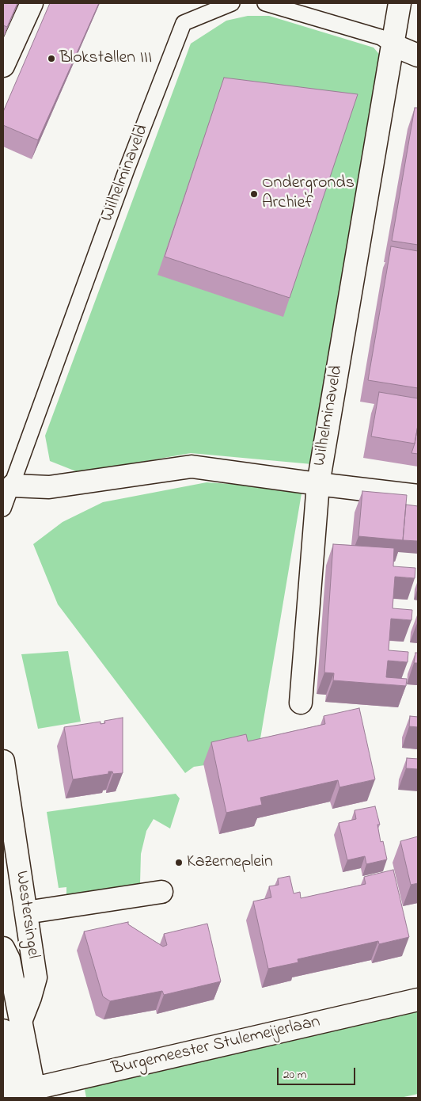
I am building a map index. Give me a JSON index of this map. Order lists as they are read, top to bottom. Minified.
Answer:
{"streets":{"street":["Wilhelminaveld","Westersingel","Burgemeester Stulemeijerlaan"]},"crossings":[["Westersingel","Burgemeester Stulemeijerlaan"]],"places":["Blokstallen III","Ondergronds Archief","Kazerneplein"],"scale_bar":"20 m"}
